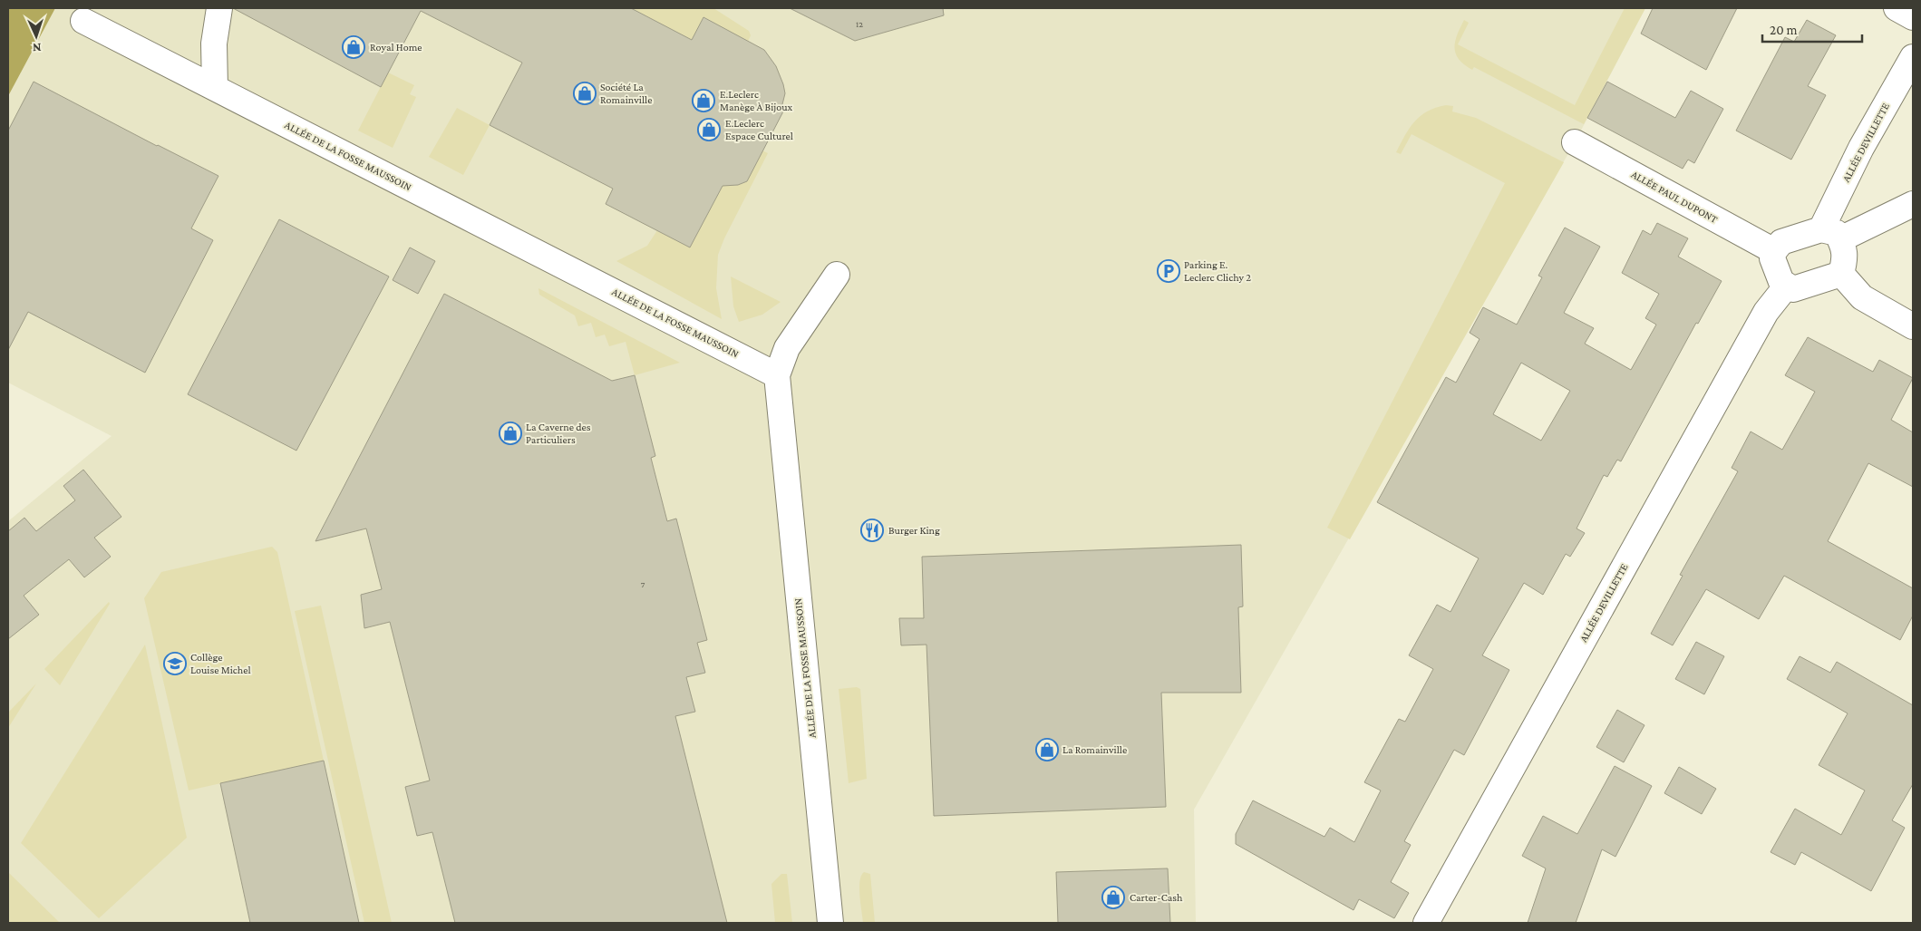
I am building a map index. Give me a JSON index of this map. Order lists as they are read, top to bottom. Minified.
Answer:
{"streets":{"street":["ALLÉE DEVILLETTE","ALLÉE DE LA FOSSE MAUSSOIN","ALLÉE PAUL DUPONT"]},"crossings":[["ALLÉE DEVILLETTE","ALLÉE PAUL DUPONT"]],"places":{"shop":["Royal Home","Société La Romainville","E.Leclerc Manège À Bijoux","E.Leclerc Espace Culturel","La Caverne des Particuliers","La Romainville","Carter-Cash"],"parking":["Parking E. Leclerc Clichy 2"],"restaurant":["Burger King"],"school or university":["Collège Louise Michel"]},"house_numbers":["12","7"],"scale_bar":"20 m","north":"bottom"}
